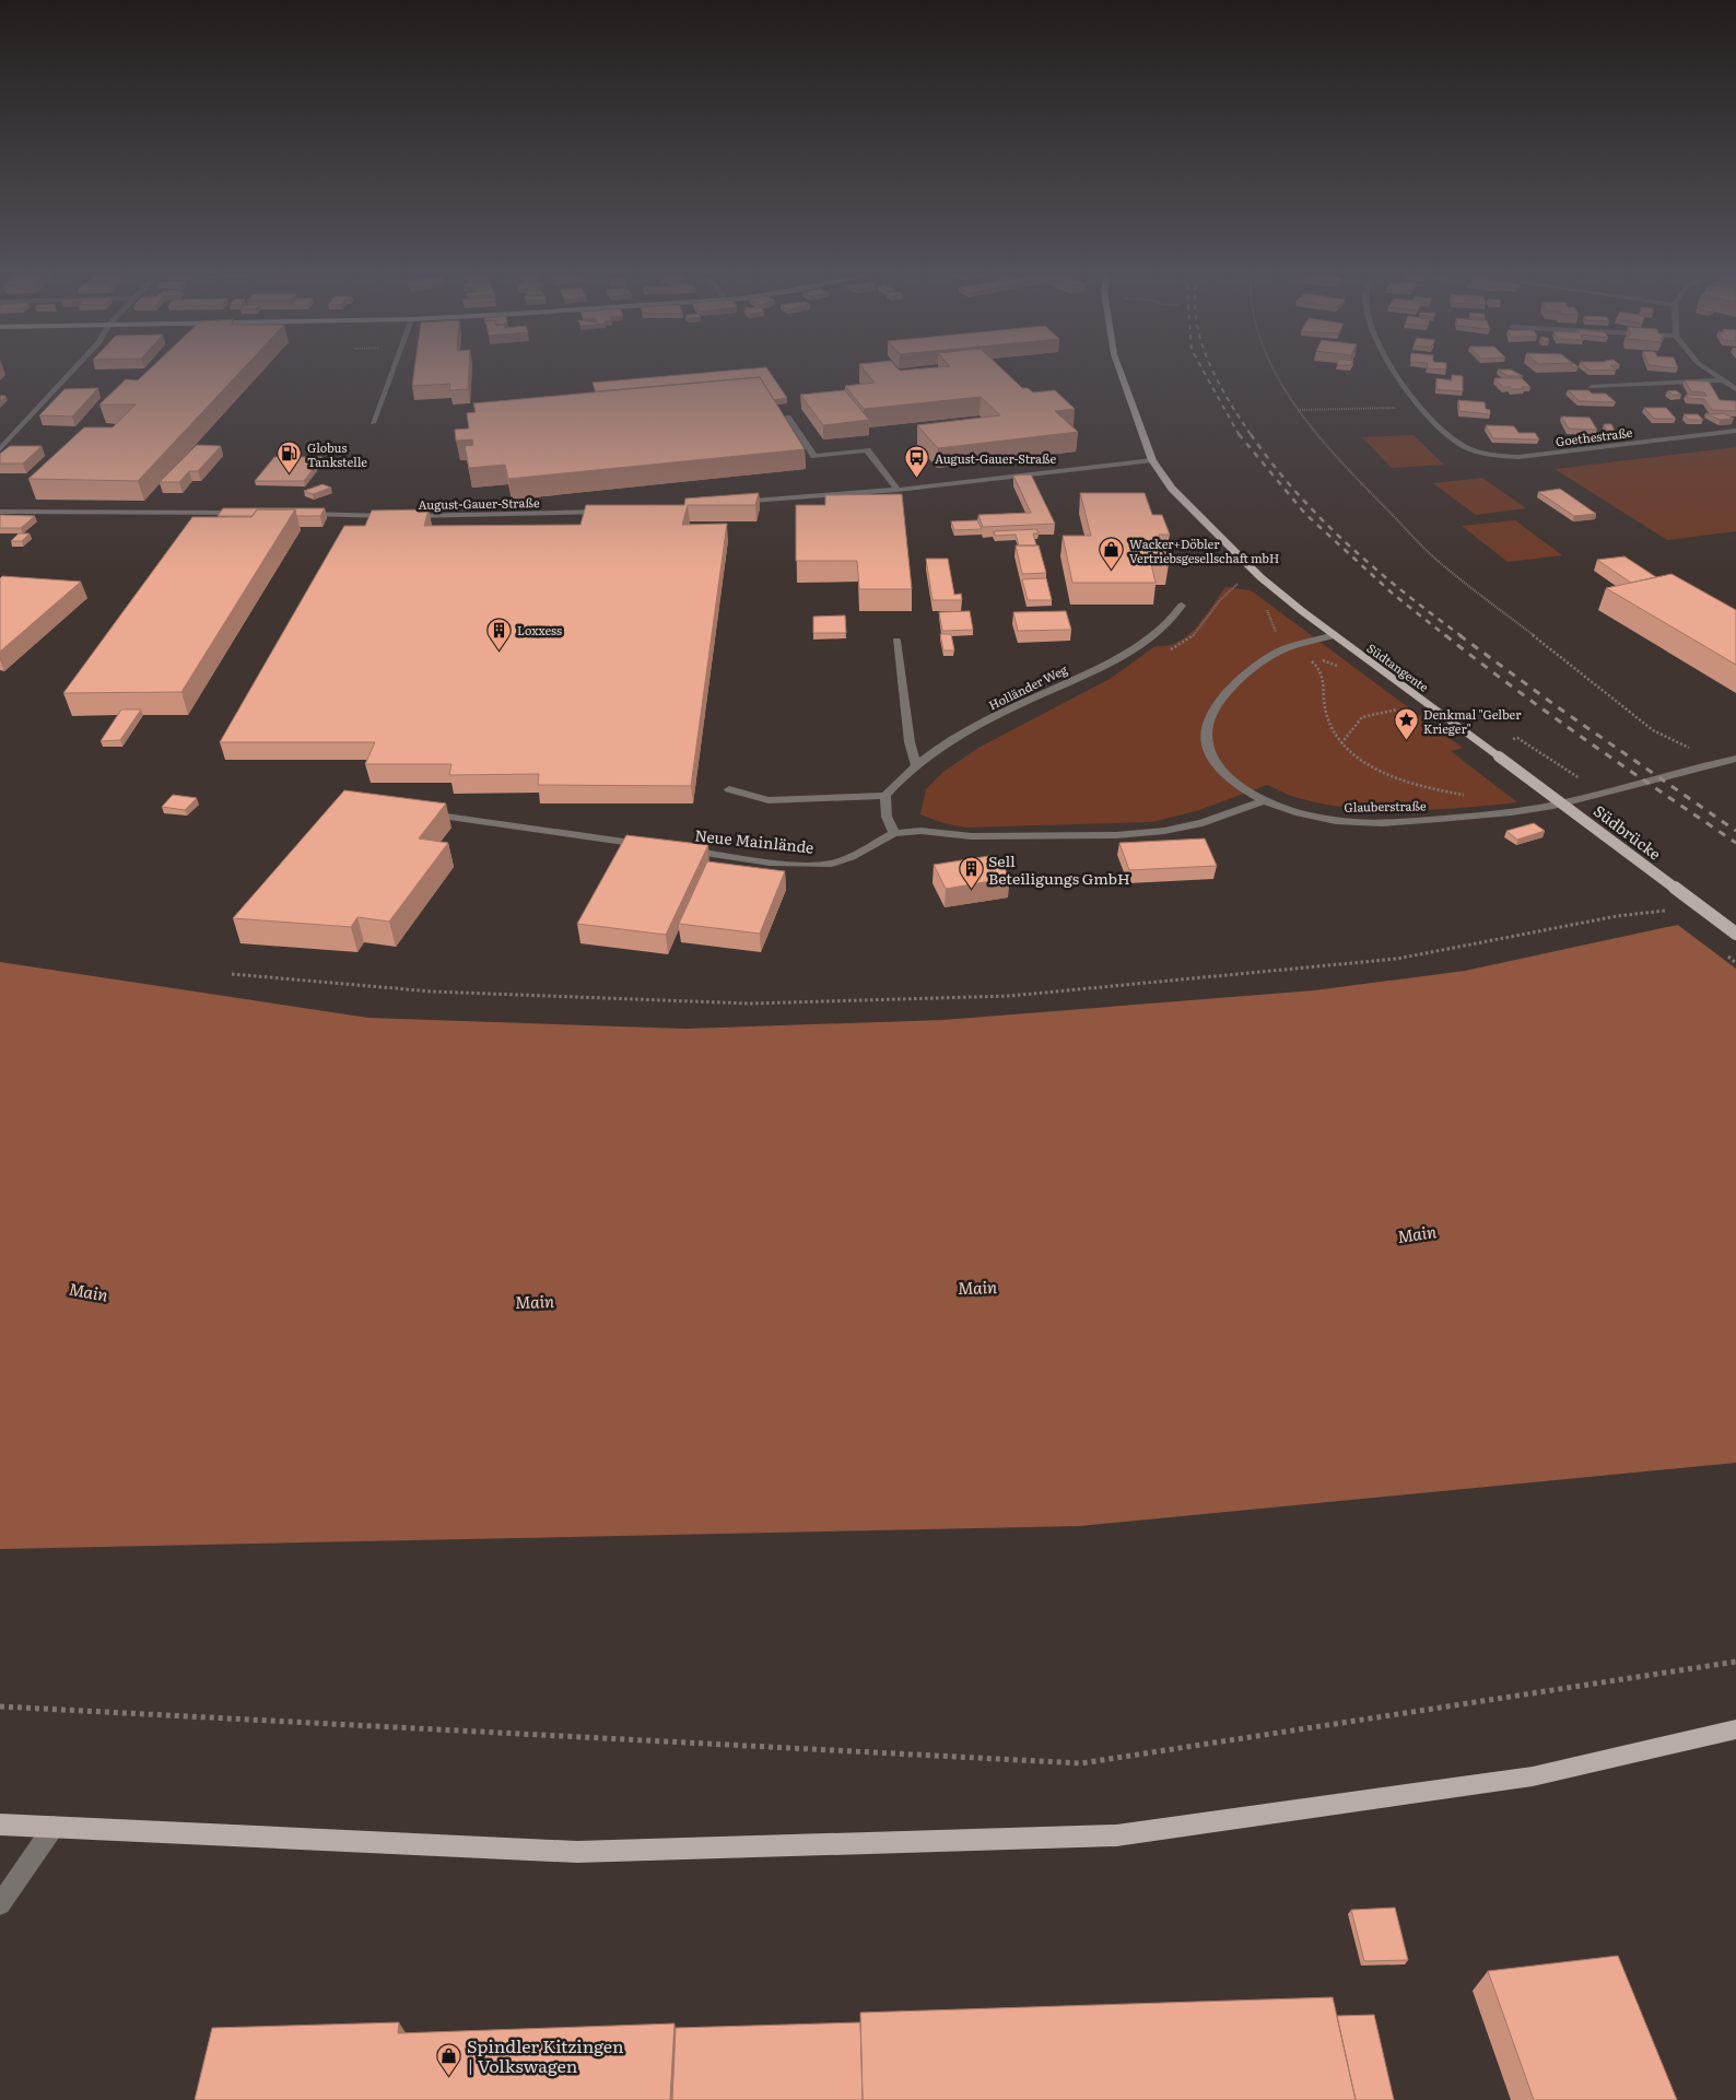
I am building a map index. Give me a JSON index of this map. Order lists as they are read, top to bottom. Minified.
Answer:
{"streets":{"main road":["Südtangente","Südbrücke"],"street":["Goethestraße","August-Gauer-Straße","Holländer Weg","Glauberstraße","Neue Mainlände"]},"crossings":[["Südtangente","Glauberstraße"],["Südtangente","Südbrücke"],["Glauberstraße","Neue Mainlände"]],"water":["Main"],"places":{"fuel station":["Globus Tankstelle"],"bus stop":["August-Gauer-Straße"],"shop":["Wacker+Döbler Vertriebsgesellschaft mbH","Spindler Kitzingen | Volkswagen"],"building":["Loxxess","Sell Beteiligungs GmbH"],"place":["Denkmal \"Gelber Krieger\""]}}
